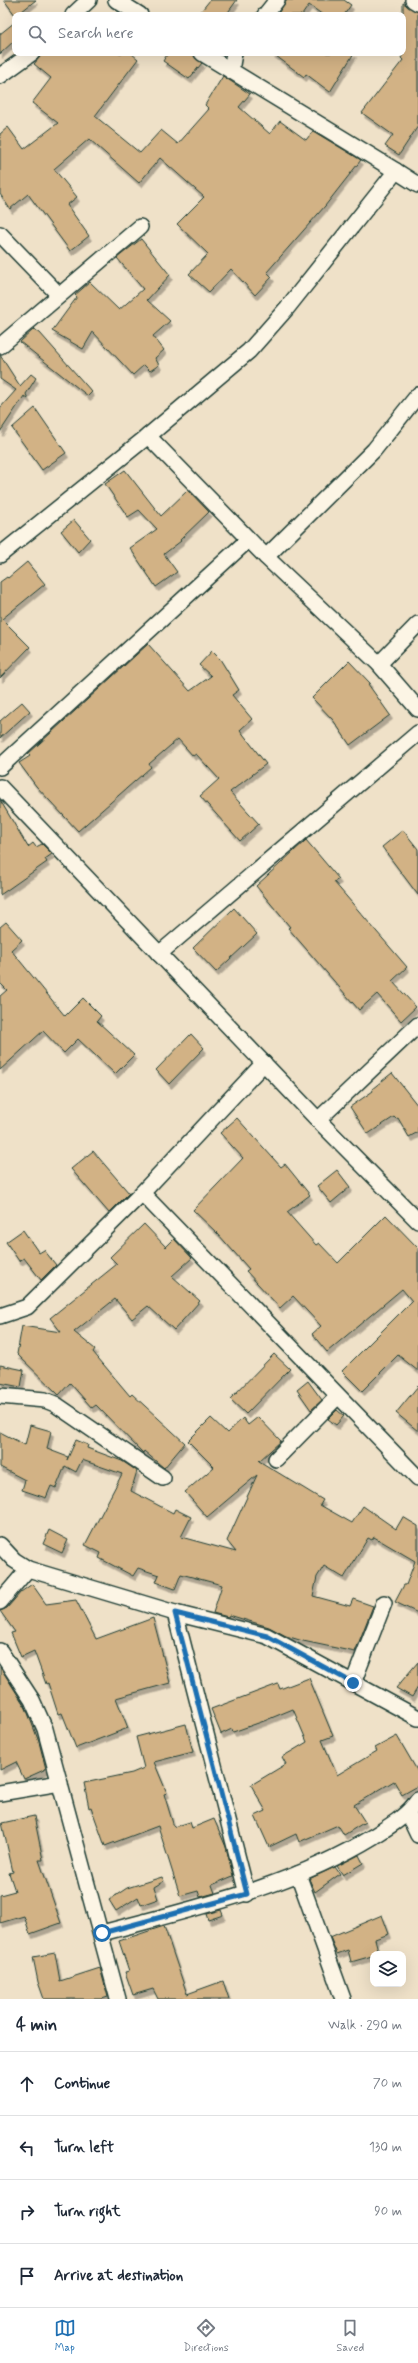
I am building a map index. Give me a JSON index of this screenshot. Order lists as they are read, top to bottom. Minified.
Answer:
{"page":{"search":"Search here","heading":["4 min","Walk · 290 m"],"list":[["Continue","70 m"],["Turn left","130 m"],["Turn right","90 m"],"Arrive at destination"],"nav":["Map","Directions","Saved"]}}
